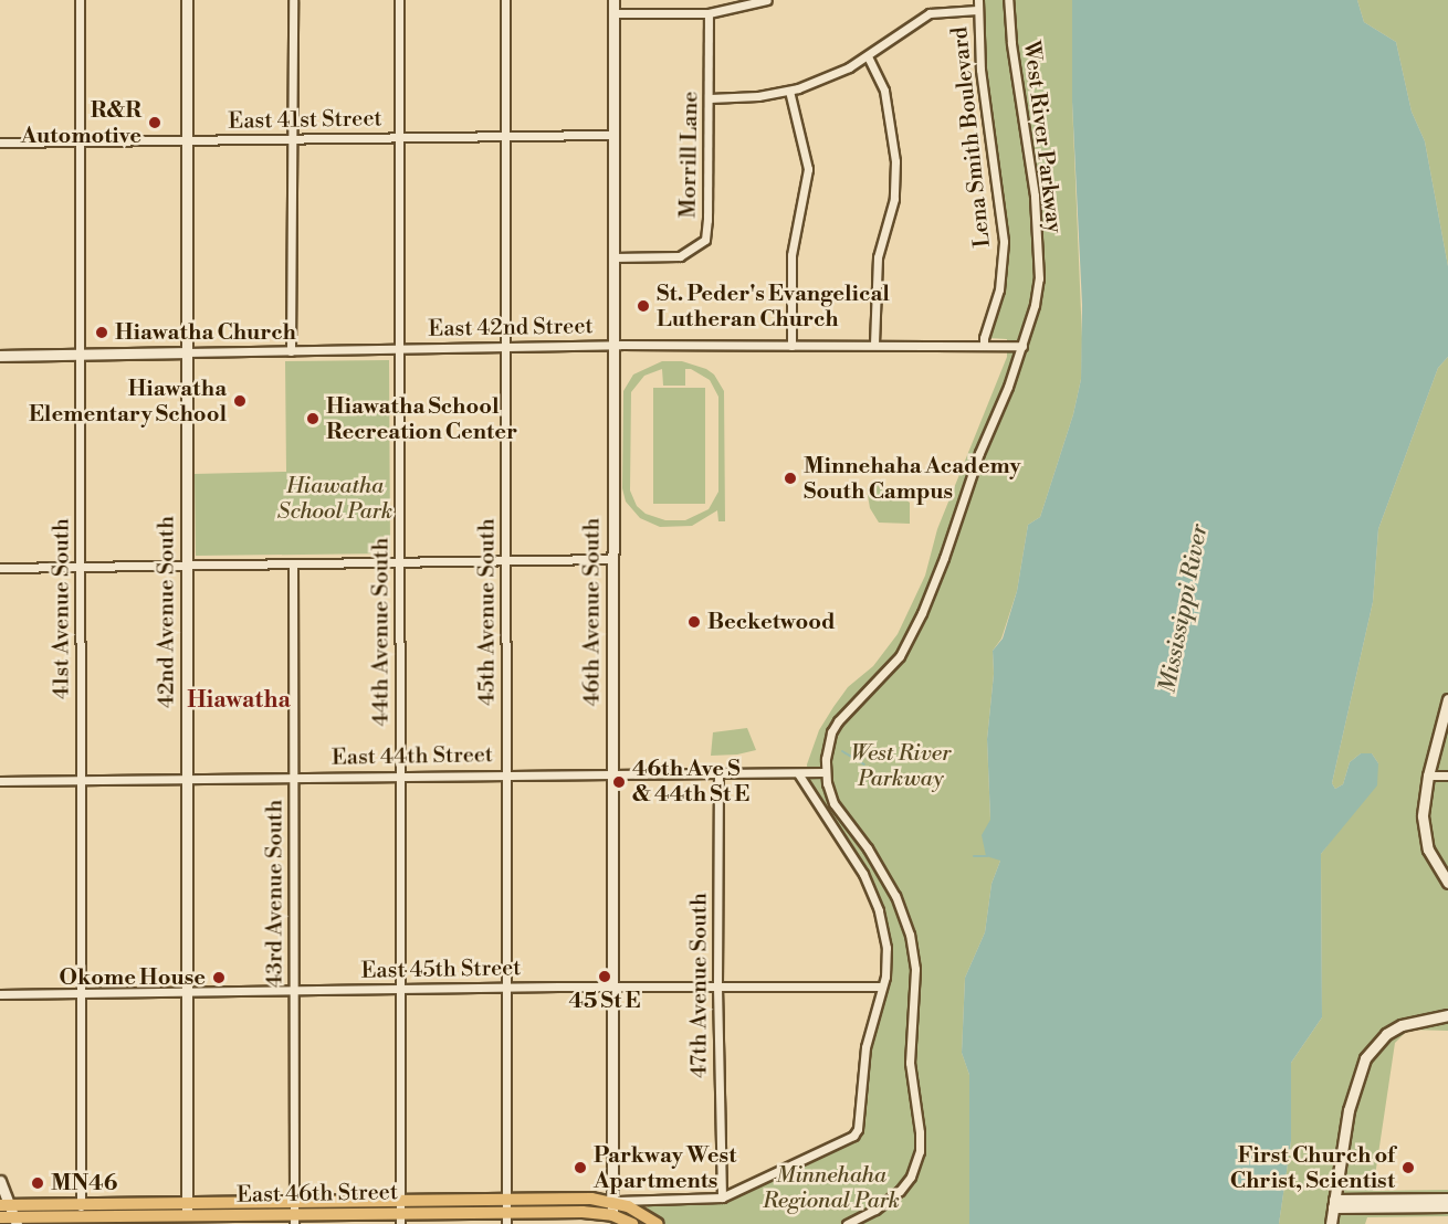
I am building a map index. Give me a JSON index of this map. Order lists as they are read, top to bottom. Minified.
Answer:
{"streets":{"main road":["East 46th Street"],"street":["East 41st Street","Lena Smith Boulevard","West River Parkway","Morrill Lane","East 42nd Street","41st Avenue South","42nd Avenue South","45th Avenue South","46th Avenue South","44th Avenue South","East 44th Street","43rd Avenue South","East 45th Street","47th Avenue South"]},"crossings":[["East 41st Street","41st Avenue South"],["East 41st Street","42nd Avenue South"],["East 41st Street","45th Avenue South"],["East 41st Street","46th Avenue South"],["East 41st Street","44th Avenue South"],["Lena Smith Boulevard","East 42nd Street"],["West River Parkway","East 42nd Street"],["West River Parkway","East 44th Street"],["Morrill Lane","46th Avenue South"],["East 42nd Street","41st Avenue South"],["East 42nd Street","42nd Avenue South"],["East 42nd Street","45th Avenue South"],["East 42nd Street","46th Avenue South"],["East 42nd Street","44th Avenue South"],["41st Avenue South","East 44th Street"],["41st Avenue South","East 45th Street"],["41st Avenue South","East 46th Street"],["42nd Avenue South","East 44th Street"],["42nd Avenue South","East 45th Street"],["42nd Avenue South","East 46th Street"],["45th Avenue South","East 44th Street"],["45th Avenue South","East 45th Street"],["45th Avenue South","East 46th Street"],["46th Avenue South","East 44th Street"],["46th Avenue South","East 45th Street"],["46th Avenue South","East 46th Street"],["44th Avenue South","East 44th Street"],["44th Avenue South","East 45th Street"],["44th Avenue South","East 46th Street"],["East 44th Street","43rd Avenue South"],["East 44th Street","47th Avenue South"],["43rd Avenue South","East 45th Street"],["43rd Avenue South","East 46th Street"],["East 45th Street","47th Avenue South"],["47th Avenue South","East 46th Street"]],"districts":["Hiawatha"],"water":["Mississippi River"],"parks":["Hiawatha School Park","West River Parkway","Minnehaha Regional Park"],"places":["R&R Automotive","St. Peder's Evangelical Lutheran Church","Hiawatha Church","Hiawatha Elementary School","Hiawatha School Recreation Center","Minnehaha Academy South Campus","Becketwood","46th Ave S & 44th St E","45 St E","Okome House","Parkway West Apartments","First Church of Christ, Scientist","MN46"]}
